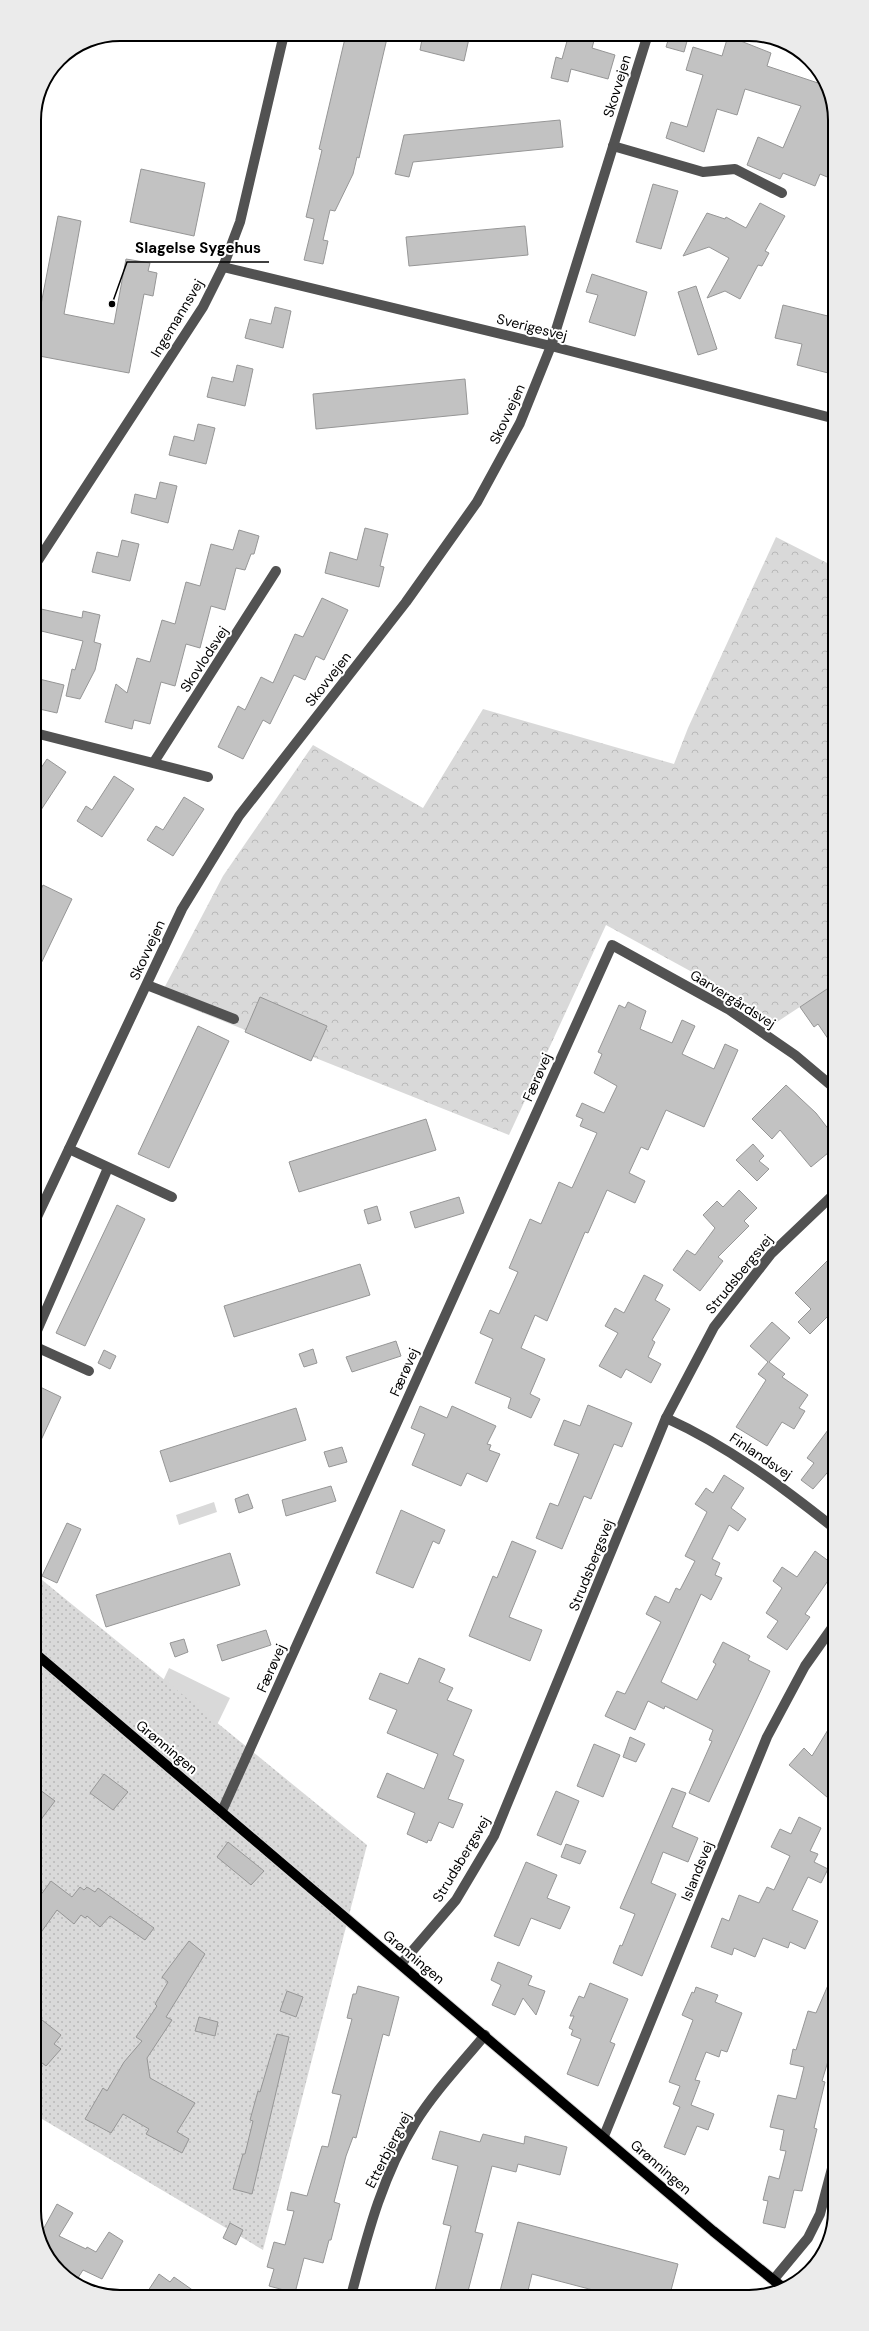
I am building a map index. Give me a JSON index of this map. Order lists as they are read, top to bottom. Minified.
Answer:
{"streets":{"main road":["Grønningen"],"street":["Skovvejen","Ingemannsvej","Sverigesvej","Skovlodsvej","Garvergårdsvej","Færøvej","Strudsbergsvej","Finlandsvej","Islandsvej","Etterbjergvej"]},"crossings":[["Skovvejen","Sverigesvej"],["Ingemannsvej","Sverigesvej"],["Garvergårdsvej","Færøvej"],["Færøvej","Grønningen"],["Strudsbergsvej","Finlandsvej"],["Strudsbergsvej","Grønningen"],["Grønningen","Islandsvej"],["Grønningen","Etterbjergvej"]],"places":["Slagelse Sygehus"]}
